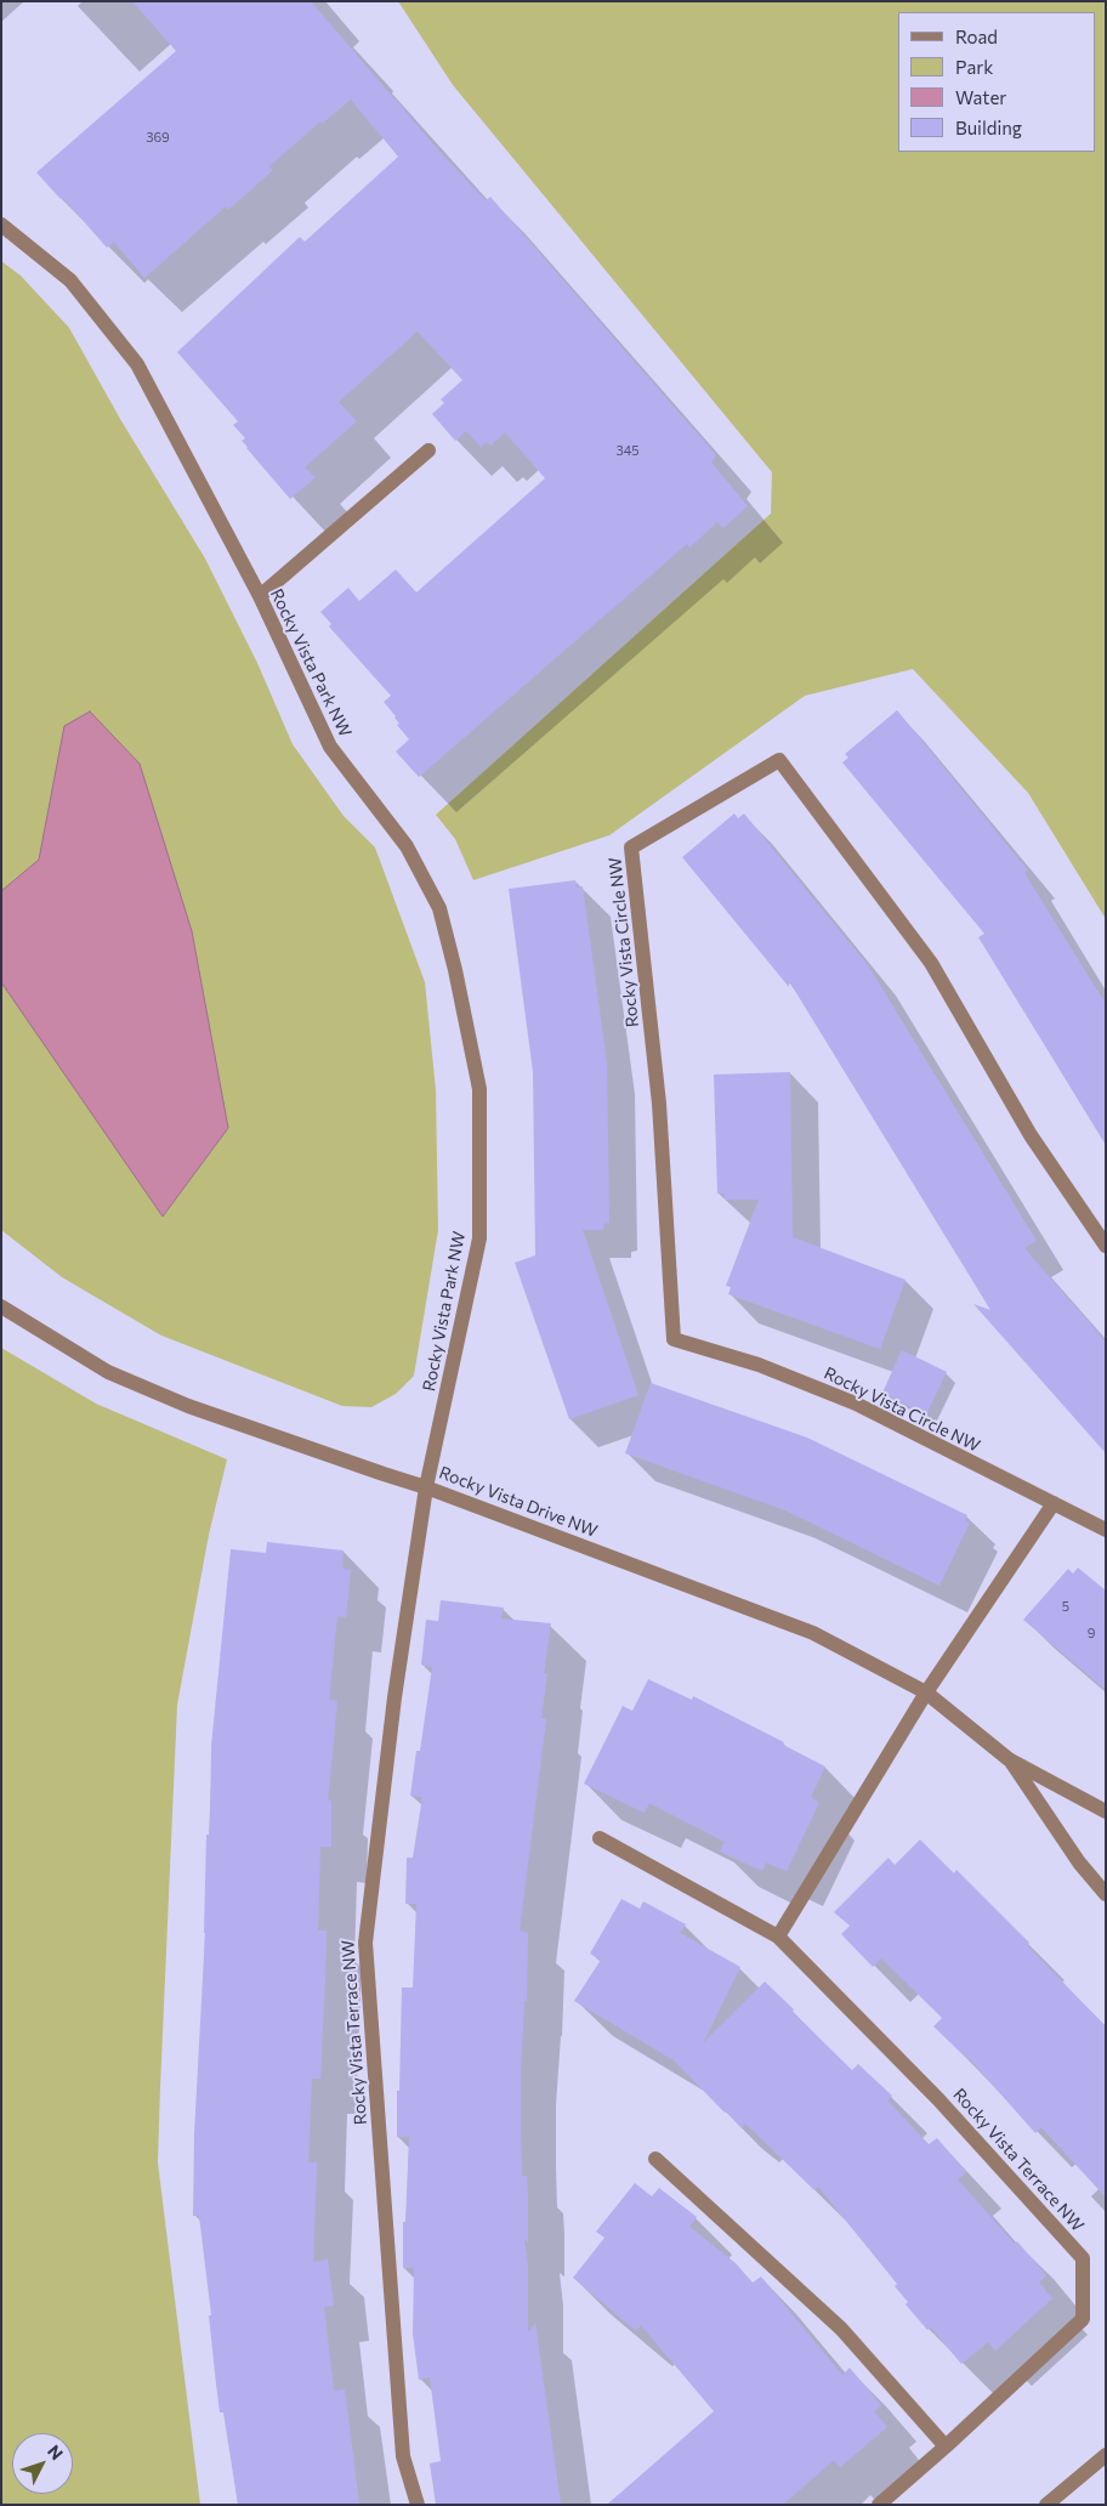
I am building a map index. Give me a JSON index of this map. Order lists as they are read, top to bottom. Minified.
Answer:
{"streets":{"street":["Rocky Vista Park NW","Rocky Vista Circle NW","Rocky Vista Drive NW","Rocky Vista Terrace NW"]},"crossings":[["Rocky Vista Park NW","Rocky Vista Drive NW"],["Rocky Vista Park NW","Rocky Vista Terrace NW"],["Rocky Vista Drive NW","Rocky Vista Terrace NW"]],"house_numbers":["369","345","5","9"],"legend":["Road","Park","Water","Building"],"north":"top right"}
